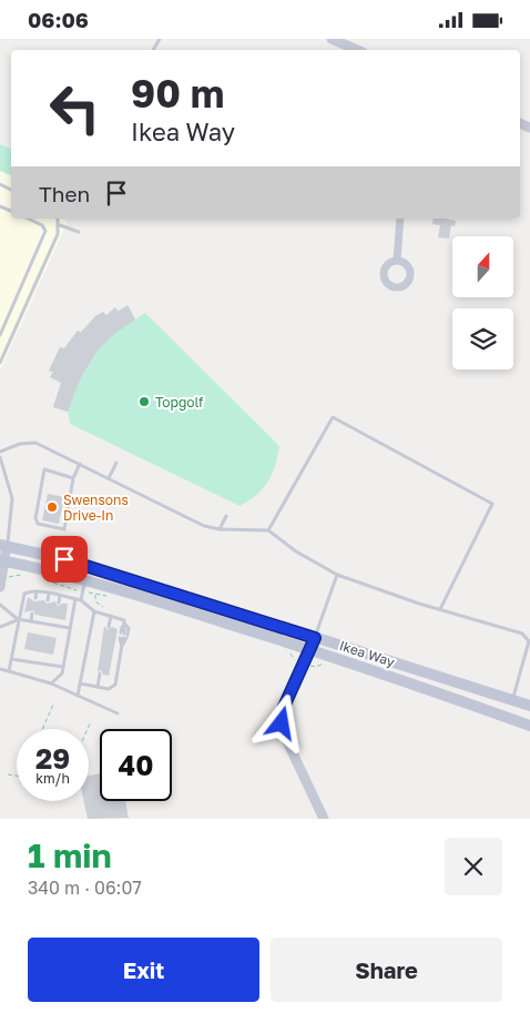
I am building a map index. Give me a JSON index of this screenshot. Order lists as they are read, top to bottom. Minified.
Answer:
{"streets":{"main road":["Ikea Way"]},"places":["Topgolf","Swensons Drive-In"],"north":"top","page":{"status":"06:06","turn":["90 m","Ikea Way"],"then":"Then","speed":"29 km/h","limit":"40","heading":["1 min","340 m · 06:07"],"buttons":["Exit","Share"]}}
